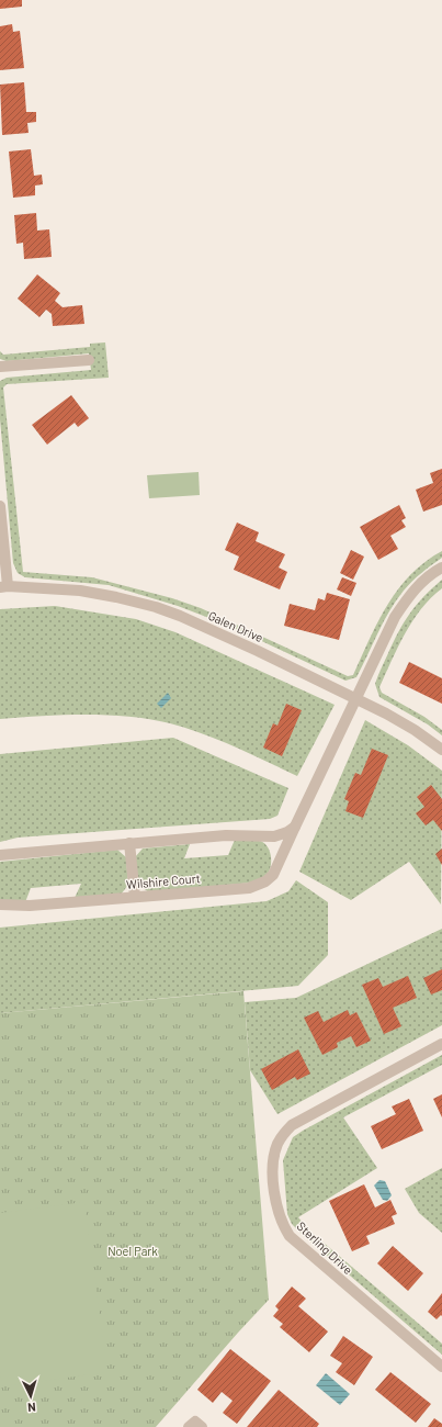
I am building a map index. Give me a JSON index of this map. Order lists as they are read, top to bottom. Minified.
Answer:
{"streets":{"street":["Galen Drive","Wilshire Court","Sterling Drive"]},"crossings":[["Galen Drive","Wilshire Court"]],"parks":["Noel Park"],"north":"bottom"}
